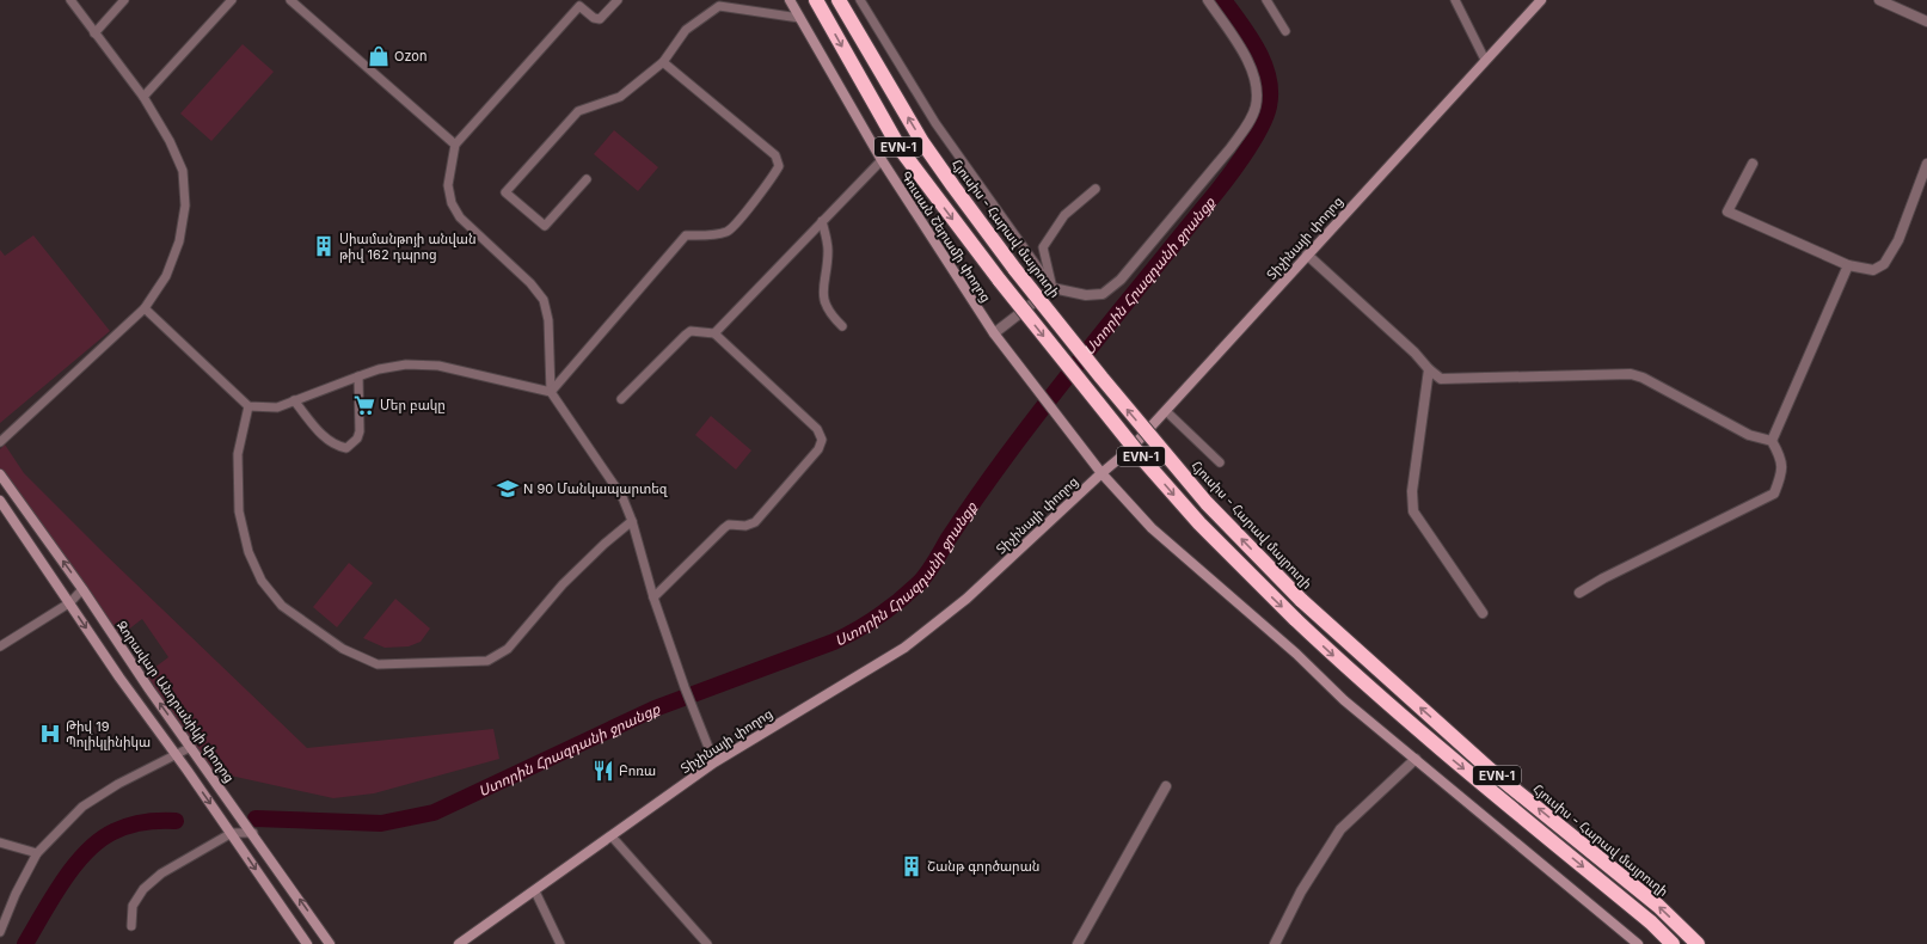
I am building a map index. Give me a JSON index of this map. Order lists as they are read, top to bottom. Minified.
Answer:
{"streets":{"highway":["EVN-1","Հյուսիս - Հարավ մայրուղի"],"main road":["Գուսան Շերամի փողոց","Տիչինայի փողոց","Զորավար Անդրանիկի փողոց"]},"crossings":[["Գուսան Շերամի փողոց","Տիչինայի փողոց"]],"water":["Ստորին Հրազդանի ջրանցք"],"places":{"shop":["Ozon"],"building":["Սիամանթոյի անվան թիվ 162 դպրոց","Շանթ գործարան"],"supermarket":["Մեր բակը"],"school or university":["N 90 Մանկապարտեզ"],"hospital":["Թիվ 19 Պոլիկլինիկա"],"restaurant":["Բոռա"]}}
